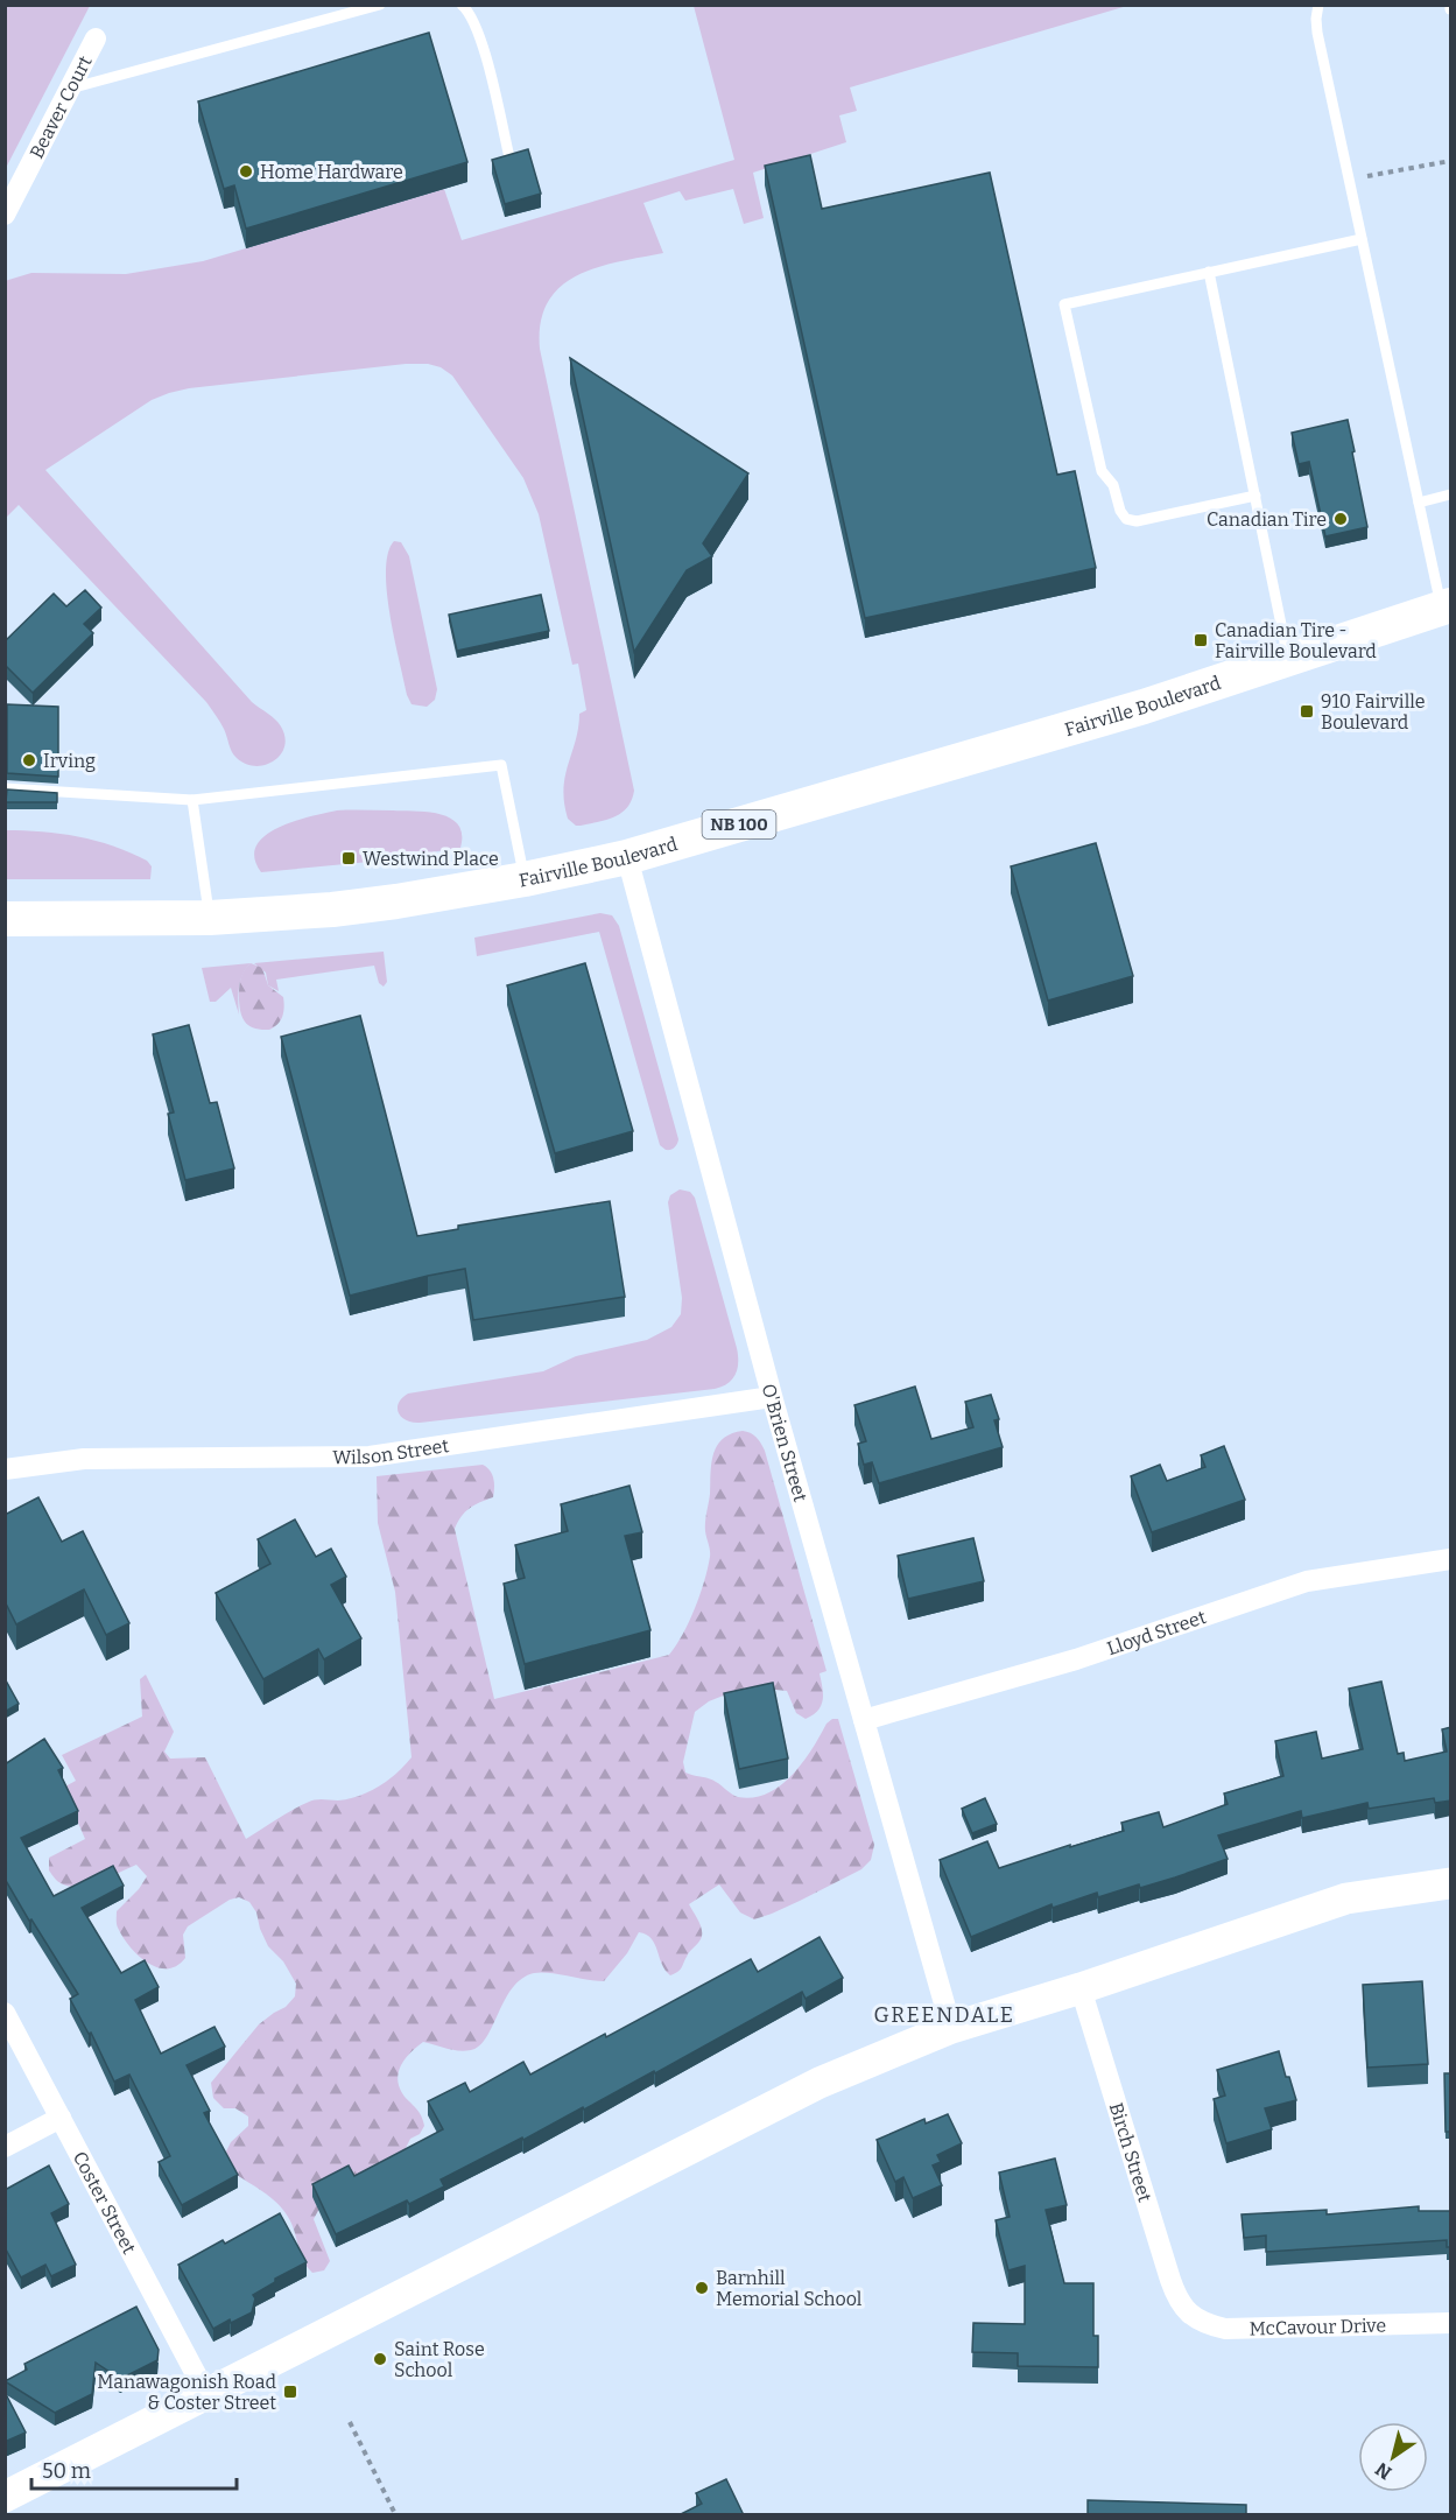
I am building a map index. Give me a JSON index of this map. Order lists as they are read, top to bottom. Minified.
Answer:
{"streets":{"main road":["Fairville Boulevard","NB 100"],"street":["Beaver Court","O'Brien Street","Wilson Street","Lloyd Street","Birch Street","Coster Street","McCavour Drive"]},"crossings":[["Fairville Boulevard","O'Brien Street"],["O'Brien Street","Wilson Street"],["O'Brien Street","Lloyd Street"],["Birch Street","McCavour Drive"]],"districts":["GREENDALE"],"places":{"other":["Home Hardware","Canadian Tire","Irving","Barnhill Memorial School","Saint Rose School"],"transit":["Canadian Tire - Fairville Boulevard","910 Fairville Boulevard","Westwind Place","Manawagonish Road & Coster Street"]},"scale_bar":"50 m","north":"bottom left"}
